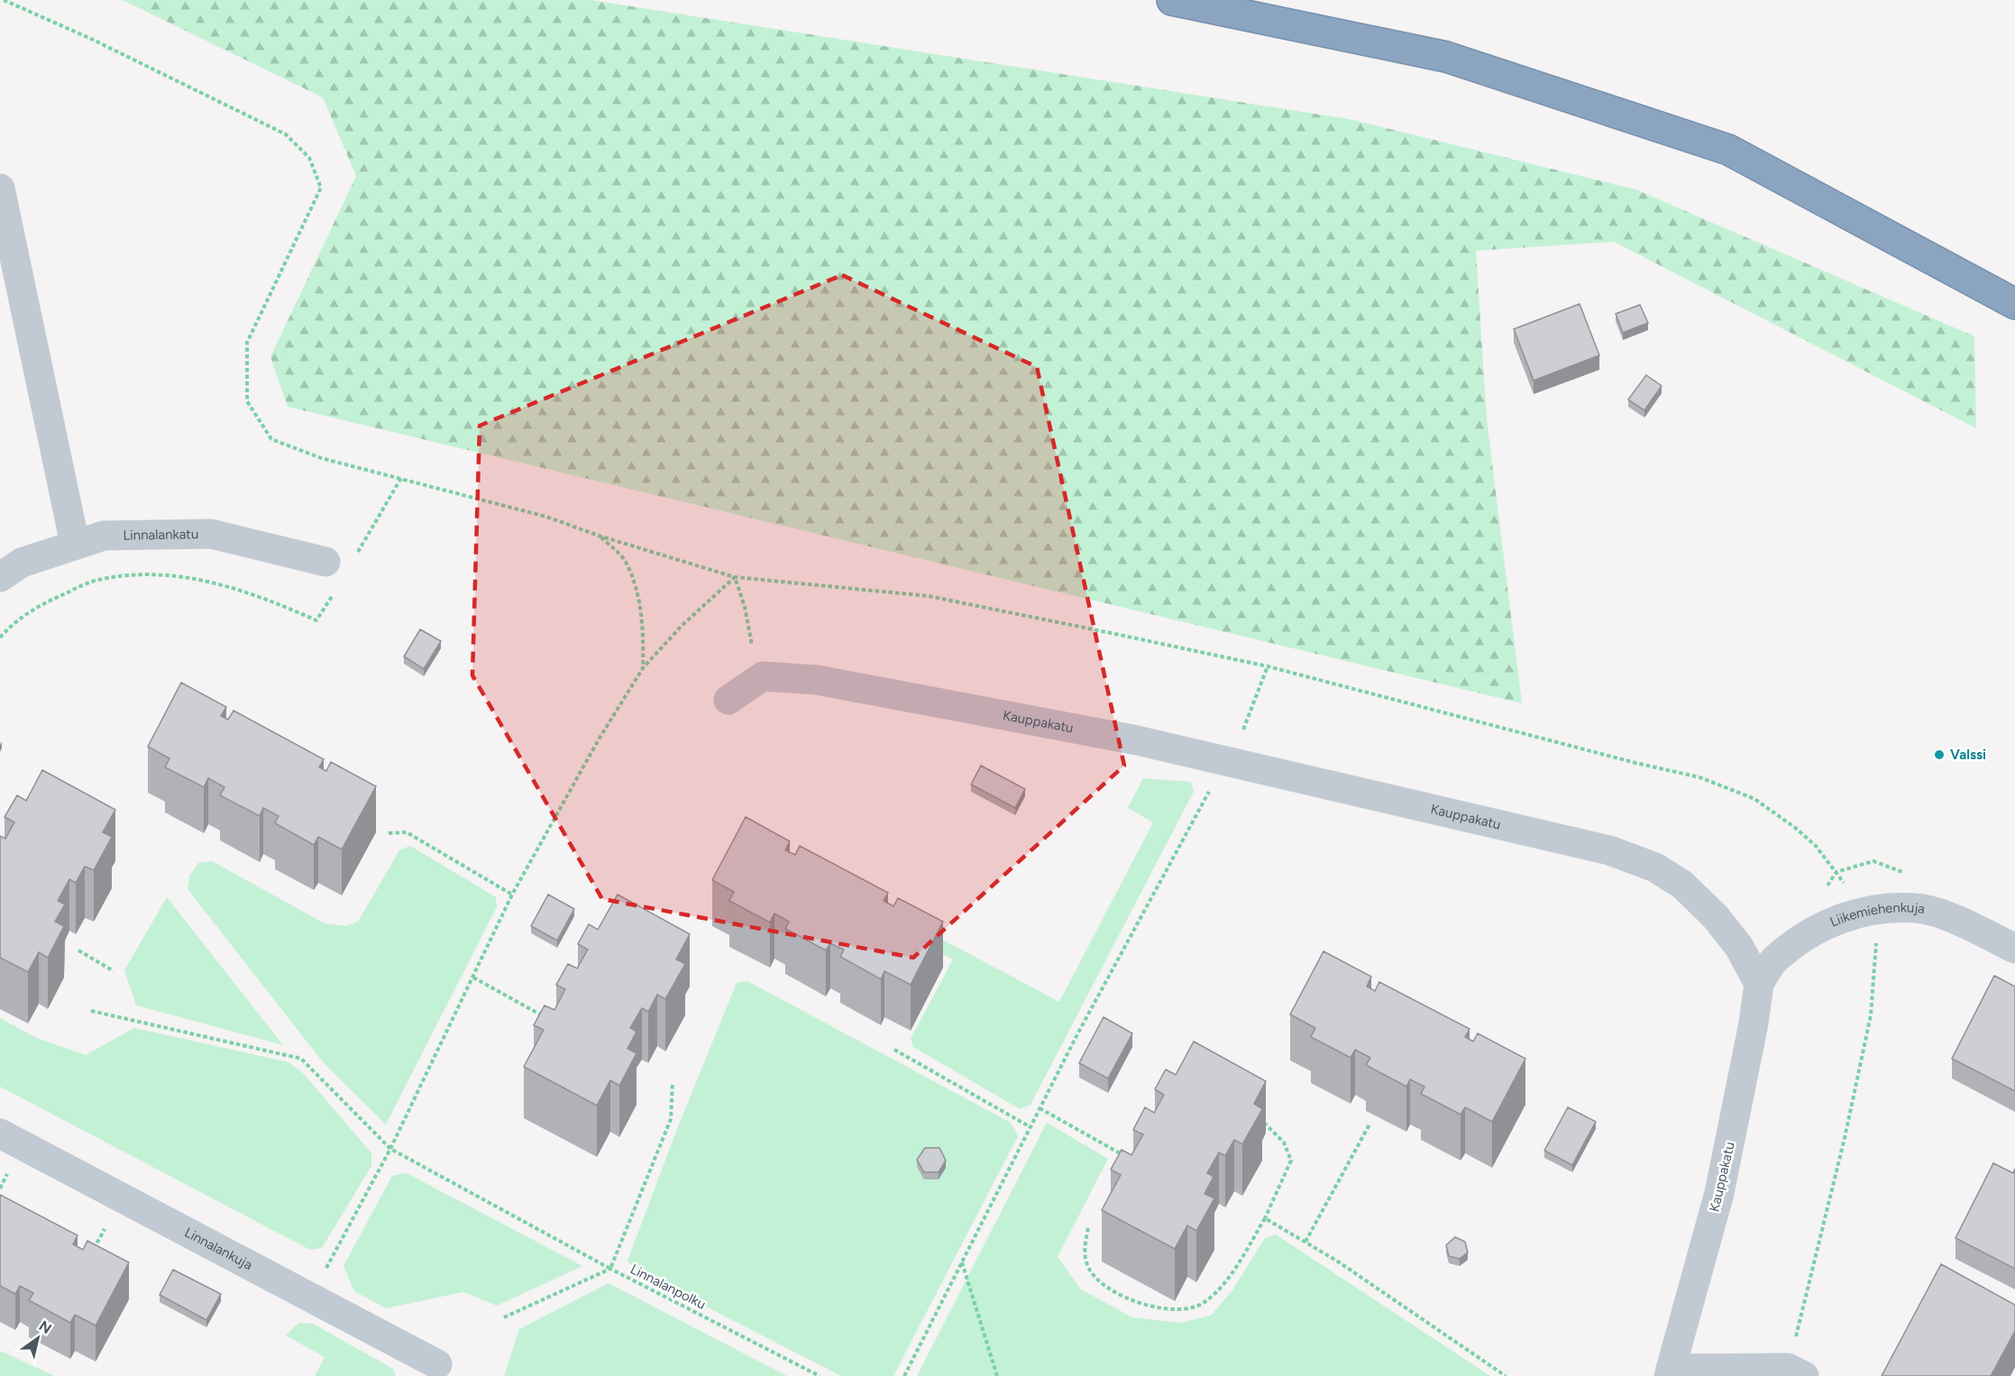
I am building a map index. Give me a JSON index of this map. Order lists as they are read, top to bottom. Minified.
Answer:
{"streets":{"street":["Linnalankatu","Kauppakatu","Liikemiehenkuja","Linnalankuja"],"path":["Linnalanpolku"]},"crossings":[["Kauppakatu","Liikemiehenkuja"]],"places":["Valssi"],"north":"top right"}
